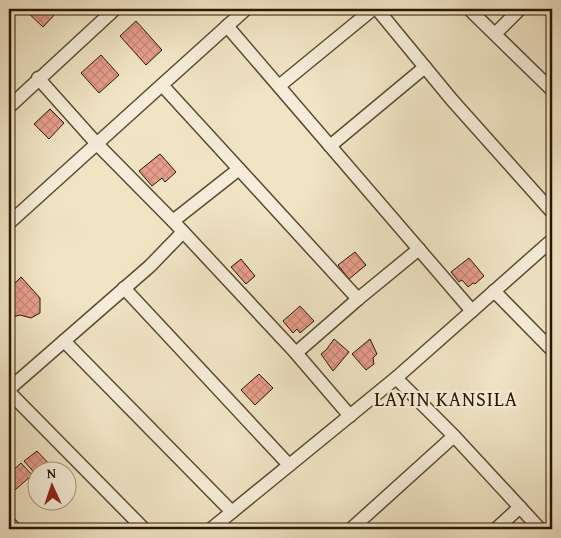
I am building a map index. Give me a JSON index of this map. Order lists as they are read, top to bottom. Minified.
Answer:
{"districts":["LAYIN KANSILA"],"north":"top"}
